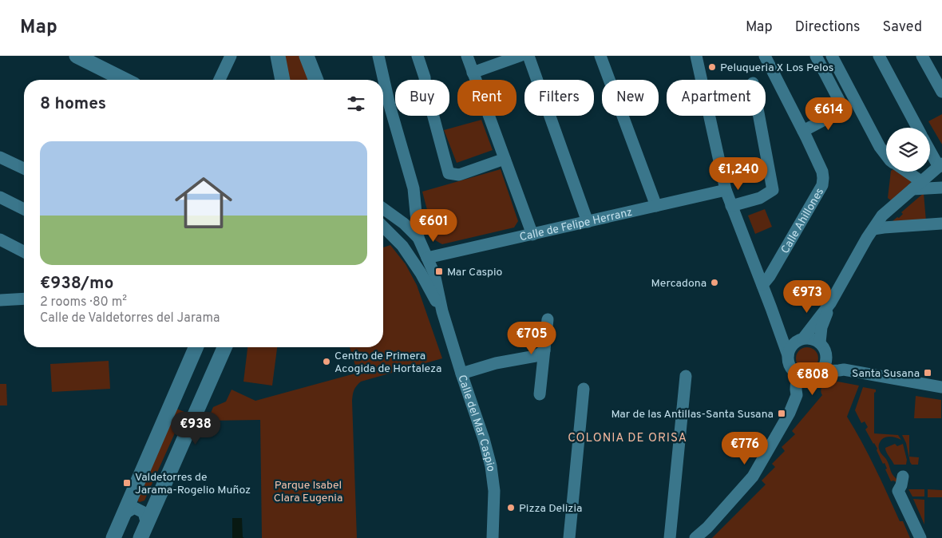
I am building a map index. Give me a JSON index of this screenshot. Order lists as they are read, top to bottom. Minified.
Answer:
{"streets":{"street":["Calle Ahillones","Calle de Felipe Herranz","Calle del Mar Caspio"]},"crossings":[["Calle de Felipe Herranz","Calle del Mar Caspio"]],"districts":["COLONIA DE ORISA"],"parks":["Parque Isabel Clara Eugenia"],"places":{"other":["Peluqueria X Los Pelos","Mercadona","Centro de Primera Acogida de Hortaleza","Pizza Delizia"],"transit":["Mar Caspio","Santa Susana","Mar de las Antillas-Santa Susana","Valdetorres de Jarama-Rogelio Muñoz"]},"page":{"header":"Map","nav":["Map","Directions","Saved"],"chip":["Buy","Rent","Filters","New","Apartment"],"heading":"8 homes","price":["€614","€1,240","€601","€973","€705","€808","€938","€776"],"list":[{"name":"€938/mo","note":"2 rooms · 80 m² · Calle de Valdetorres del Jarama"}]}}
